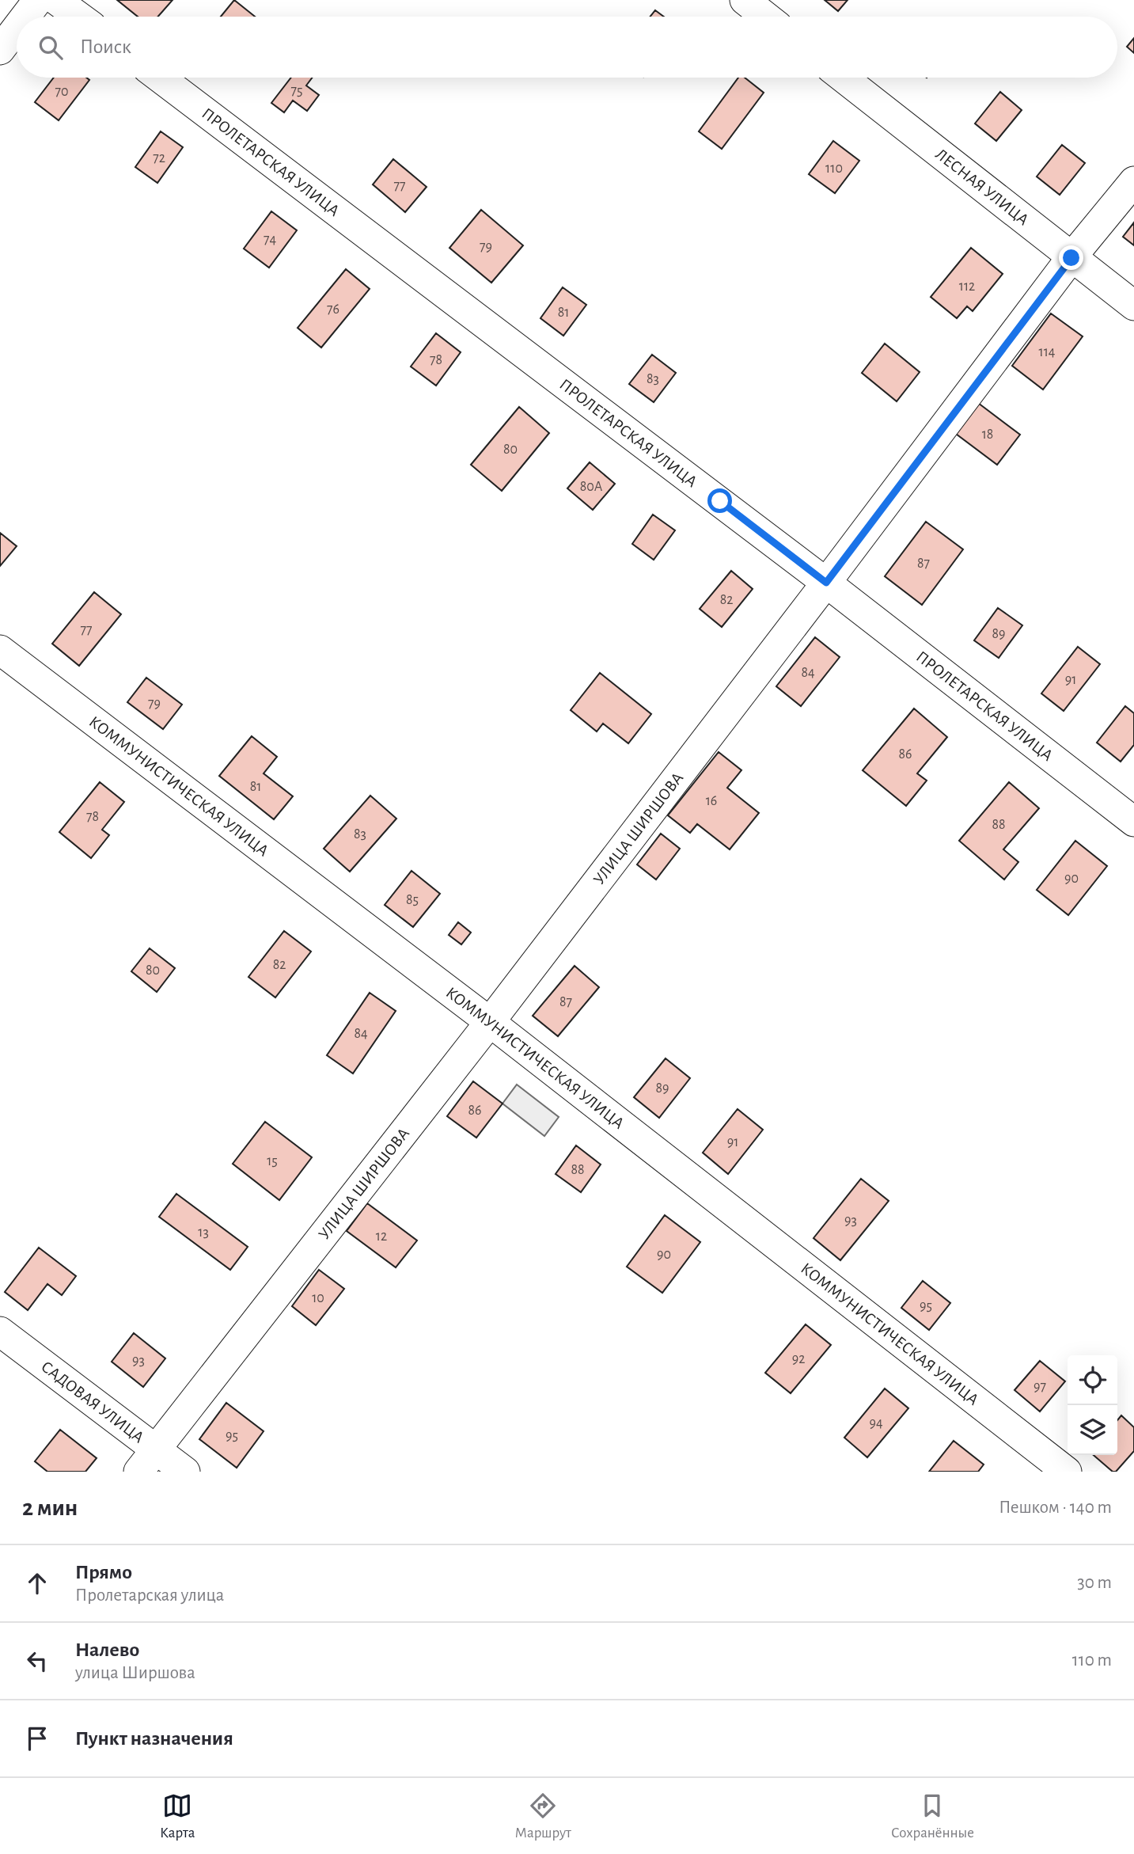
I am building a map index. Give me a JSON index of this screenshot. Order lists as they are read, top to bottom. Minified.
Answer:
{"streets":{"street":["ПРОЛЕТАРСКАЯ УЛИЦА","ЛЕСНАЯ УЛИЦА","КОММУНИСТИЧЕСКАЯ УЛИЦА","УЛИЦА ШИРШОВА","САДОВАЯ УЛИЦА"]},"crossings":[["ПРОЛЕТАРСКАЯ УЛИЦА","УЛИЦА ШИРШОВА"],["ЛЕСНАЯ УЛИЦА","УЛИЦА ШИРШОВА"],["КОММУНИСТИЧЕСКАЯ УЛИЦА","УЛИЦА ШИРШОВА"],["УЛИЦА ШИРШОВА","САДОВАЯ УЛИЦА"]],"house_numbers":["75","70","72","110","77","74","79","112","76","81","114","78","83","18","80","80А","87","82","77","89","84","91","79","86","81","16","78","88","83","90","85","82","80","87","84","89","86","91","15","88","93","13","12","90","10","95","92","93","97","94","95"],"page":{"search":"Поиск","heading":["2 мин","Пешком · 140 m"],"list":[["Прямо","Пролетарская улица","30 m"],["Налево","улица Ширшова","110 m"],"Пункт назначения"],"nav":["Карта","Маршрут","Сохранённые"]}}
